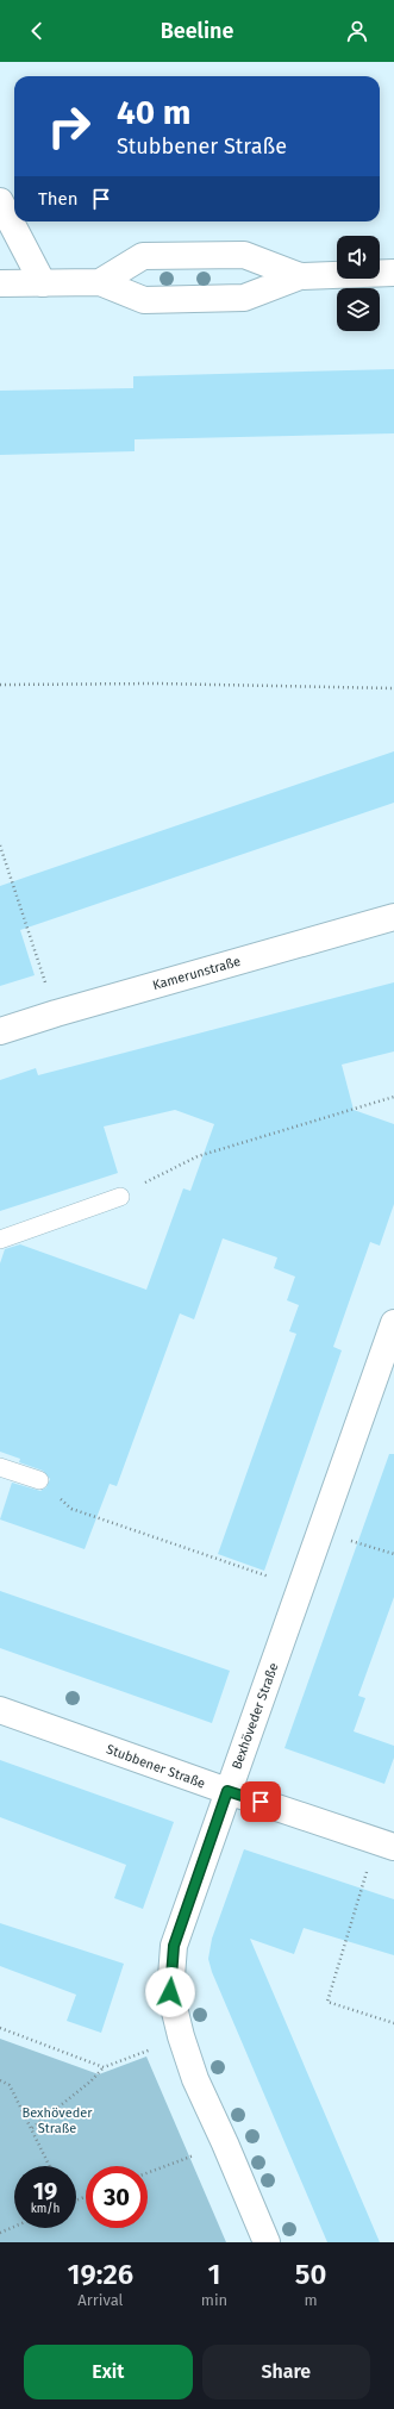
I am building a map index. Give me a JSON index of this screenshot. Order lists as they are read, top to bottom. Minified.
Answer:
{"streets":{"street":["Kamerunstraße","Bexhöveder Straße","Stubbener Straße"]},"crossings":[["Bexhöveder Straße","Stubbener Straße"]],"parks":["Bexhöveder Straße"],"page":{"header":"Beeline","turn":["40 m","Stubbener Straße"],"then":"Then","speed":"19 km/h","limit":"30","eta":["19:26","Arrival","1","min","50","m"],"buttons":["Exit","Share"]}}
